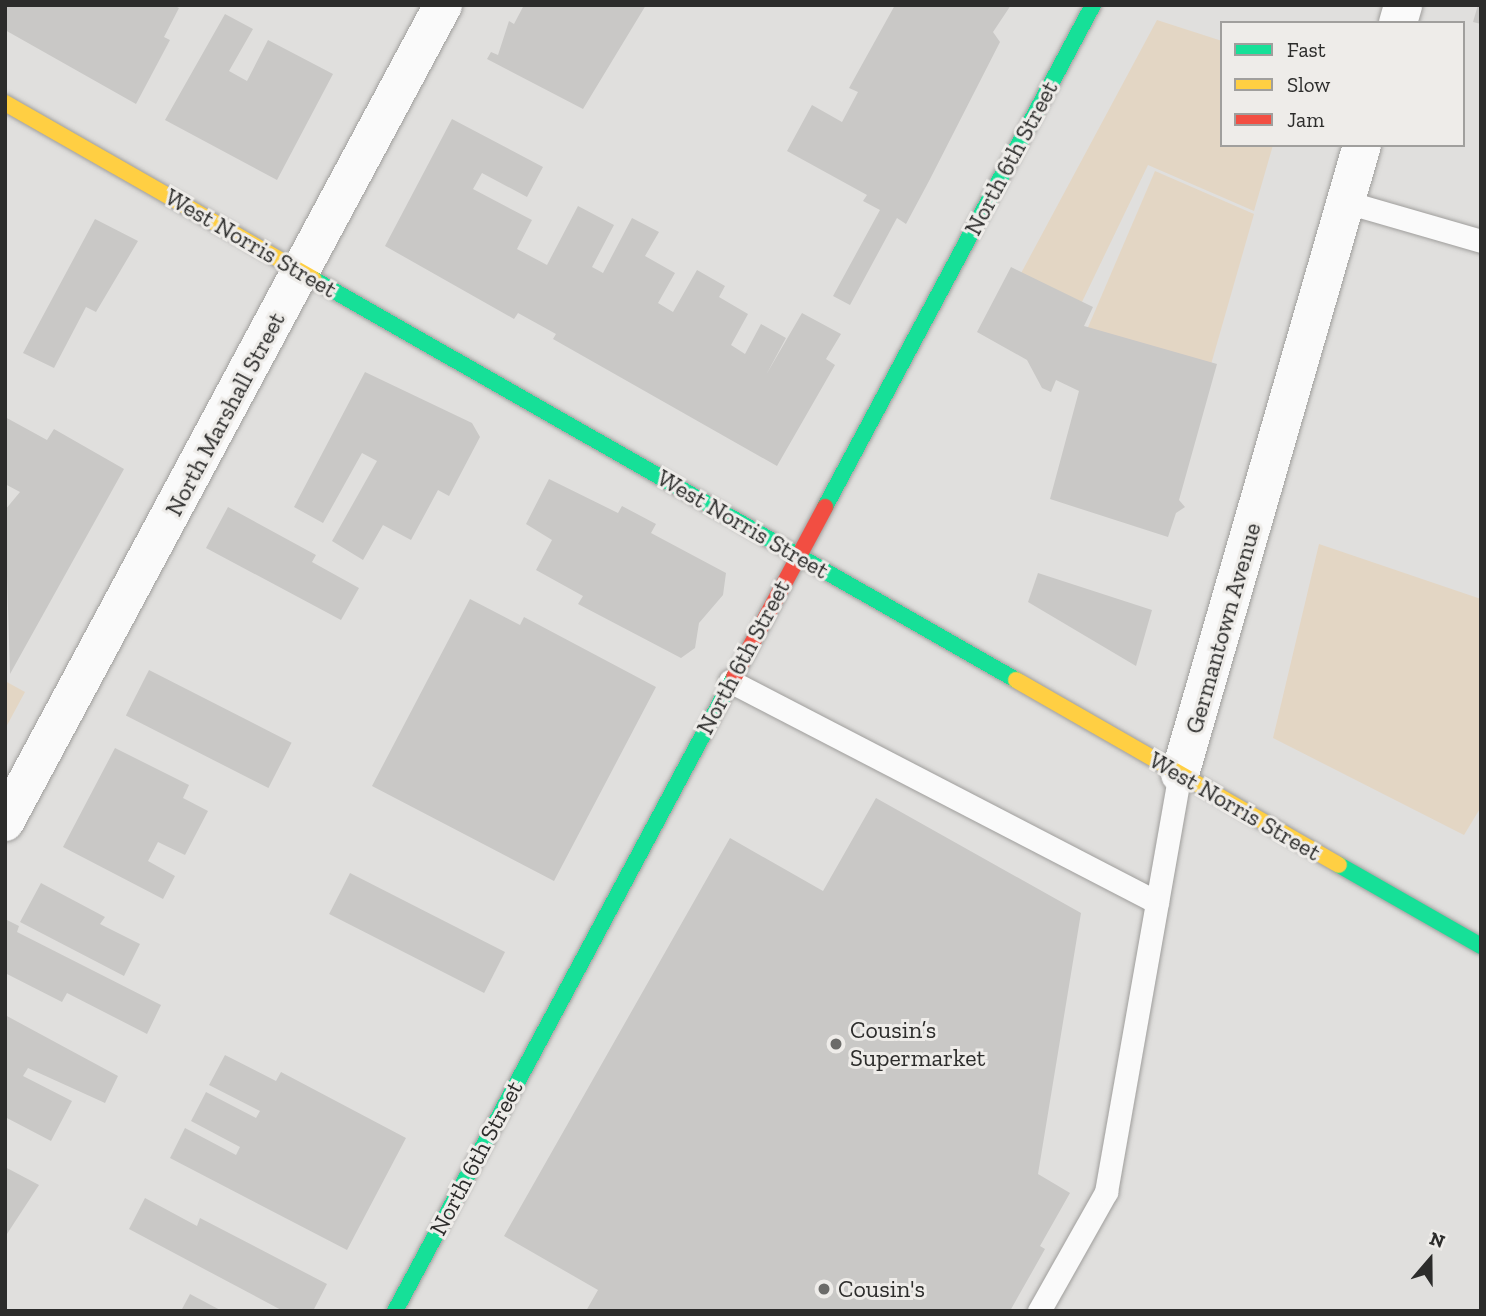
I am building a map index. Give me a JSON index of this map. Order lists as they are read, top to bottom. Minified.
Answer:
{"streets":{"street":["North 6th Street","West Norris Street","North Marshall Street","Germantown Avenue"]},"crossings":[["North 6th Street","West Norris Street"],["West Norris Street","North Marshall Street"],["West Norris Street","Germantown Avenue"]],"places":["Cousin’s Supermarket","Cousin's"],"legend":["Fast","Slow","Jam"],"north":"top"}
